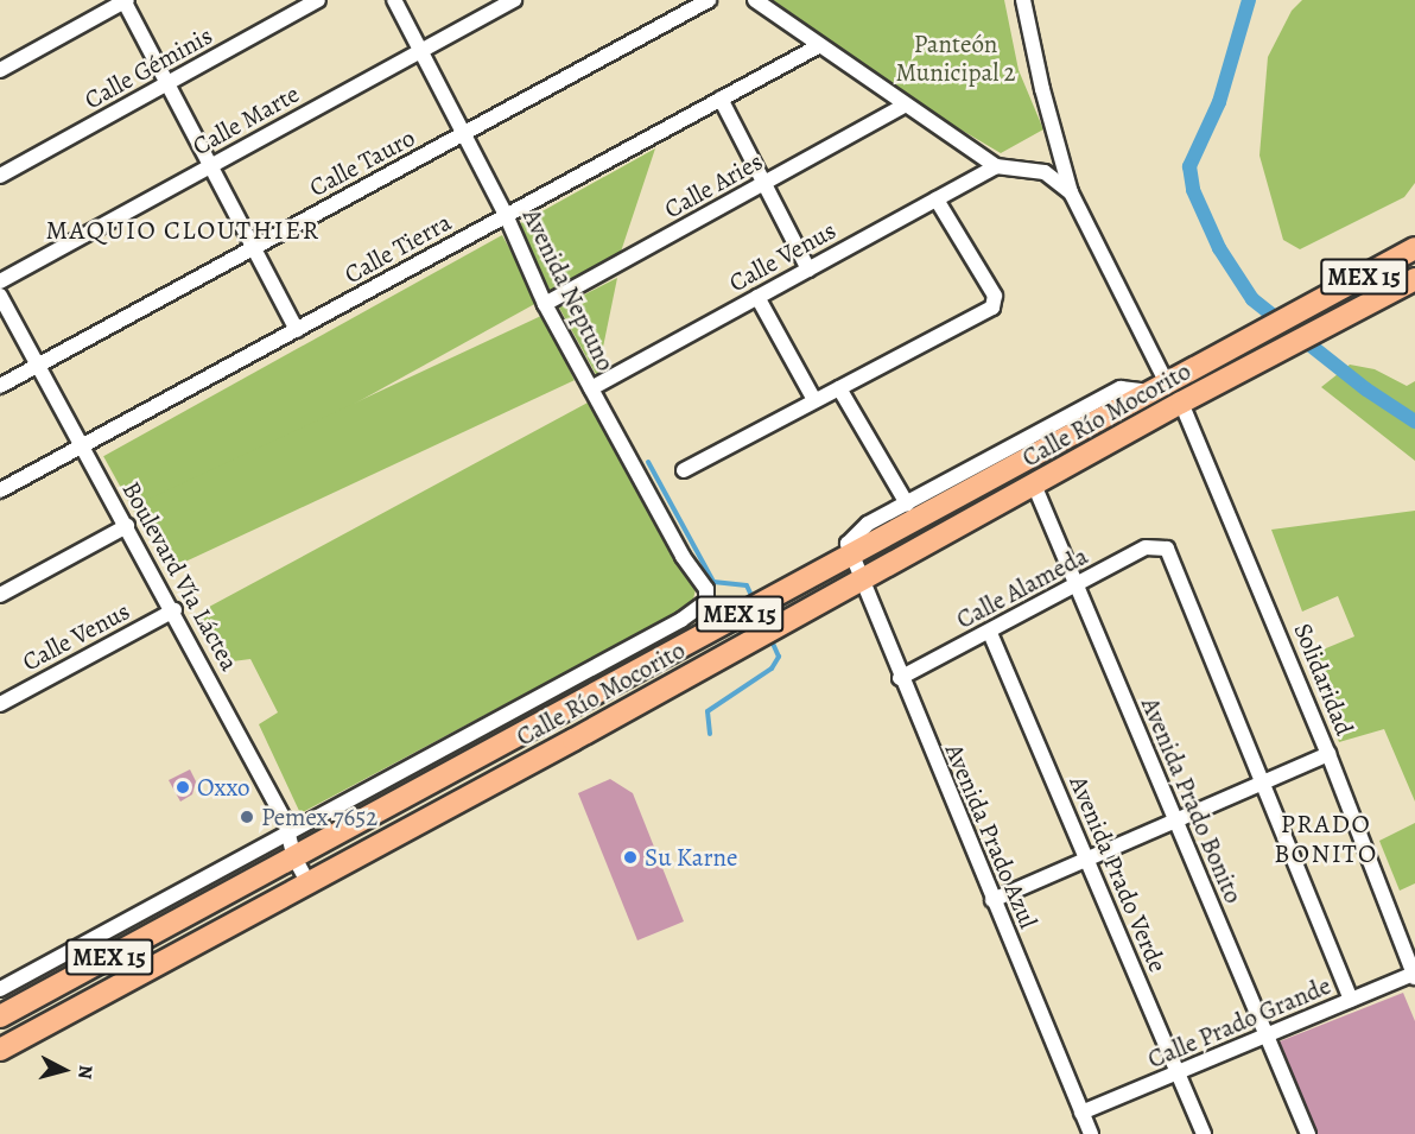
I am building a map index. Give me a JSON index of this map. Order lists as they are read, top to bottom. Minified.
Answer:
{"streets":{"main road":["MEX 15","Calle Río Mocorito"],"street":["Calle Géminis","Calle Marte","Calle Tauro","Calle Aries","Calle Tierra","Calle Venus","Avenida Neptuno","Boulevard Vía Láctea","Calle Alameda","Solidaridad","Avenida Prado Bonito","Avenida Prado Azul","Avenida Prado Verde","Calle Prado Grande"]},"crossings":[["Calle Marte","Avenida Neptuno"],["Calle Tauro","Avenida Neptuno"],["Calle Tauro","Boulevard Vía Láctea"],["Calle Aries","Avenida Neptuno"],["Calle Tierra","Avenida Neptuno"],["Calle Tierra","Boulevard Vía Láctea"],["Calle Venus","Avenida Neptuno"],["Calle Venus","Boulevard Vía Láctea"],["Avenida Neptuno","Boulevard Vía Láctea"],["Calle Río Mocorito","Boulevard Vía Láctea"],["Calle Río Mocorito","Solidaridad"],["Calle Río Mocorito","Avenida Prado Bonito"],["Calle Río Mocorito","Avenida Prado Azul"],["Calle Alameda","Avenida Prado Bonito"],["Calle Alameda","Avenida Prado Azul"],["Calle Alameda","Avenida Prado Verde"],["Solidaridad","Calle Prado Grande"],["Avenida Prado Bonito","Calle Prado Grande"],["Avenida Prado Azul","Calle Prado Grande"],["Avenida Prado Verde","Calle Prado Grande"]],"districts":["MAQUIO CLOUTHIER","PRADO BONITO"],"parks":["Panteón Municipal 2"],"places":["Oxxo","Pemex 7652","Su Karne"],"north":"right"}
